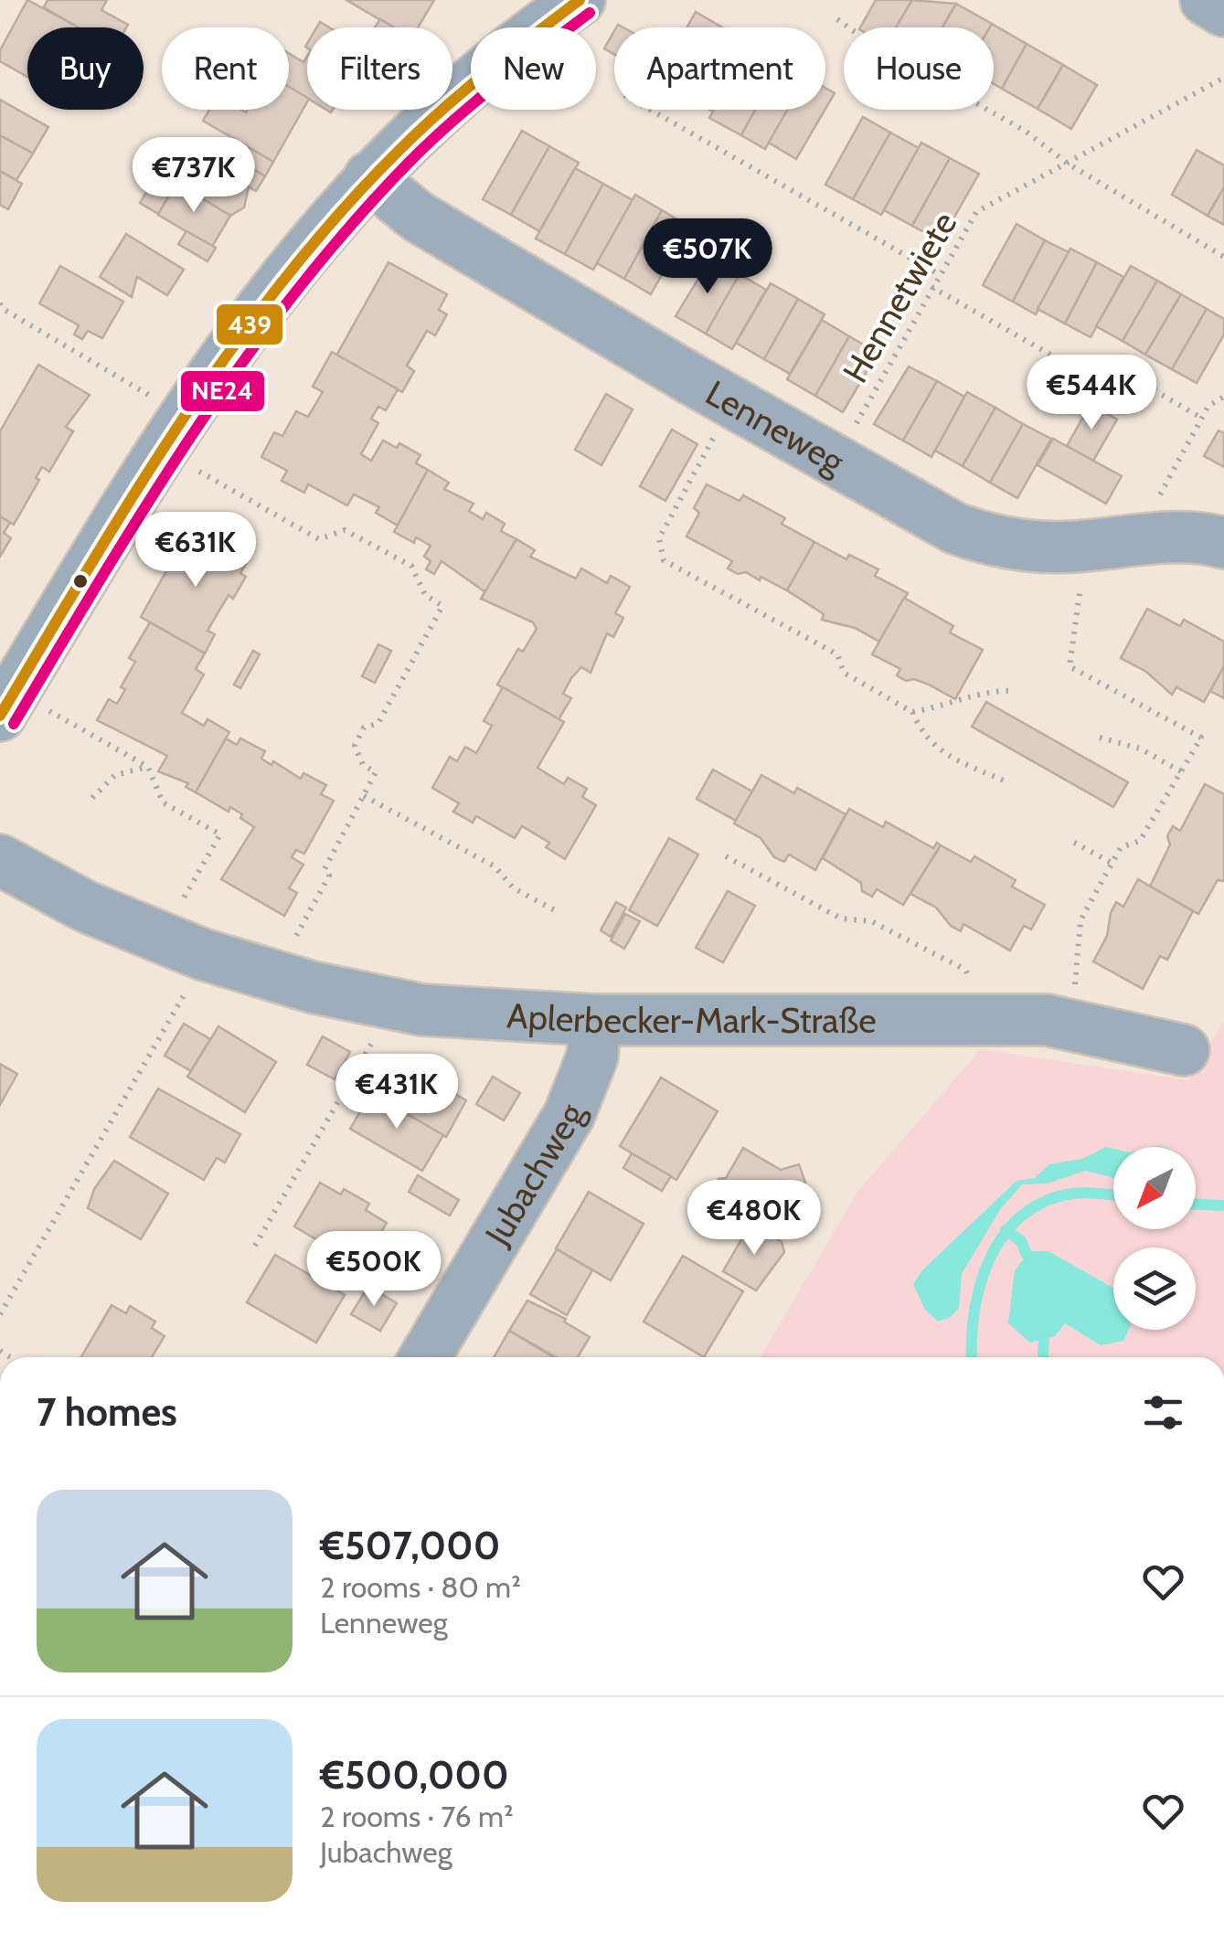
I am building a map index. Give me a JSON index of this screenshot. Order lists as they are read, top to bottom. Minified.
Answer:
{"streets":{"street":["Lenneweg","Aplerbecker-Mark-Straße","Jubachweg"],"path":["Hennetwiete"]},"crossings":[["Hennetwiete","Lenneweg"],["Aplerbecker-Mark-Straße","Jubachweg"]],"lines":["transit line 439","transit line NE24"],"north":"bottom left","page":{"chip":["Buy","Rent","Filters","New","Apartment","House"],"price":["€737K","€507K","€544K","€631K","€431K","€480K","€500K"],"heading":"7 homes","list":[{"name":"€507,000","note":"2 rooms · 80 m² · Lenneweg"},{"name":"€500,000","note":"2 rooms · 76 m² · Jubachweg"}]}}
